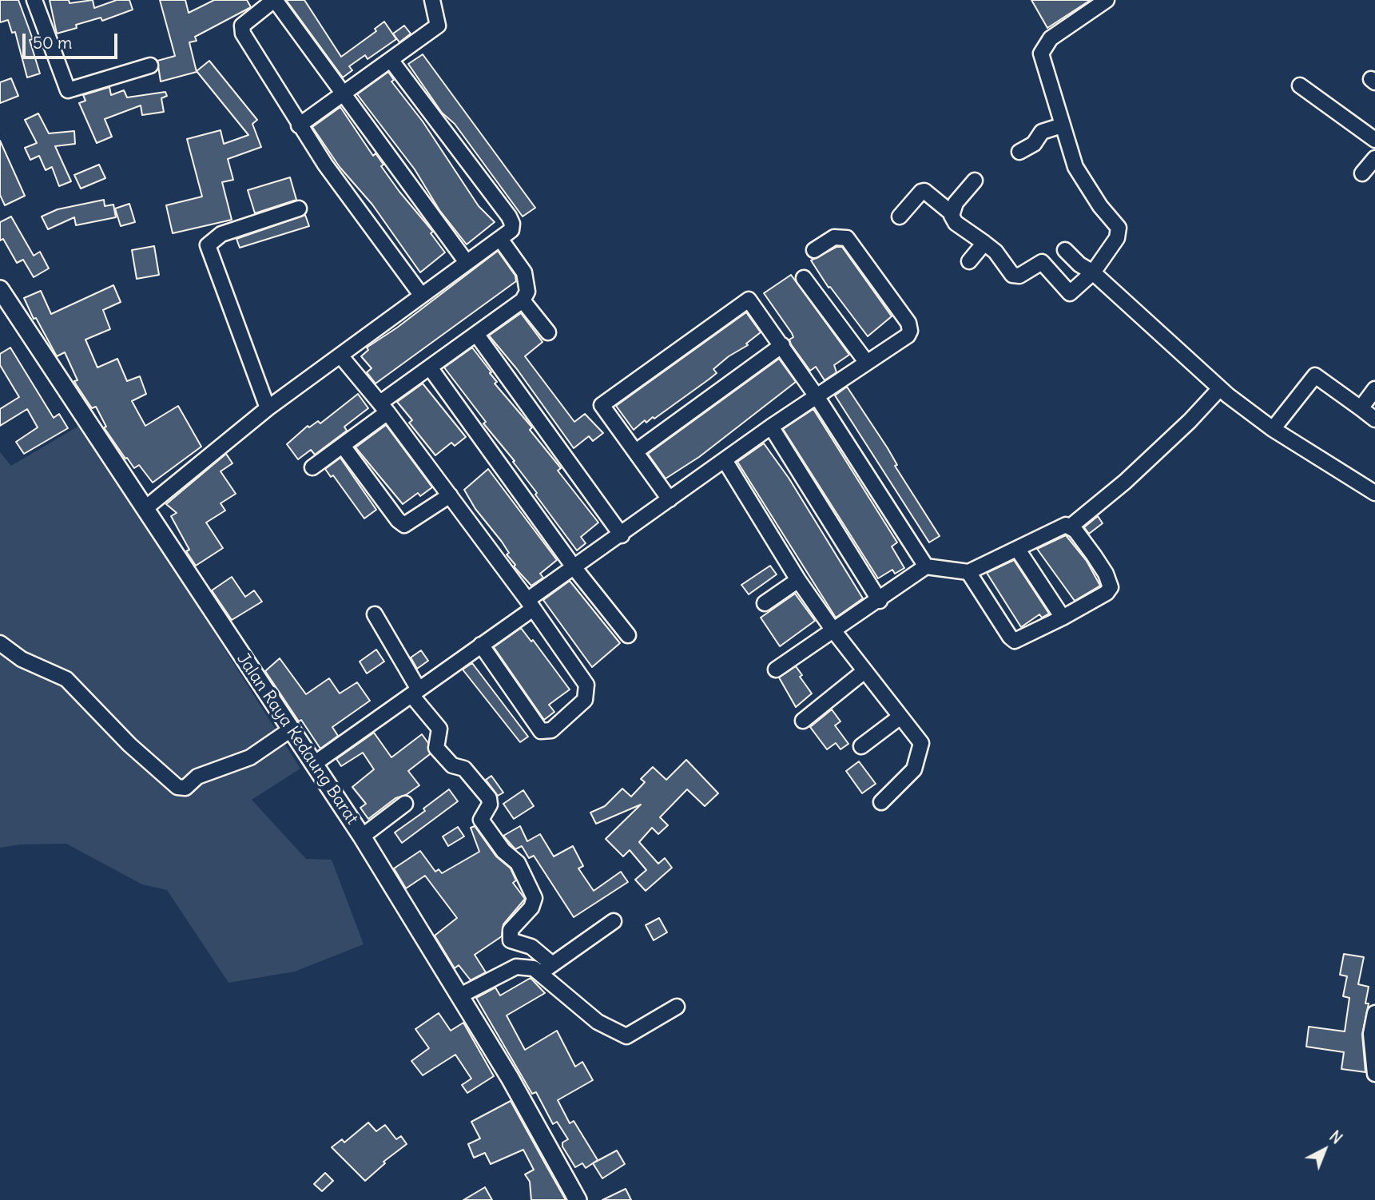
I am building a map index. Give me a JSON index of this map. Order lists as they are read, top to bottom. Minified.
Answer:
{"streets":{"street":["Jalan Raya Kedaung Barat"]},"scale_bar":"50 m","north":"top right"}
